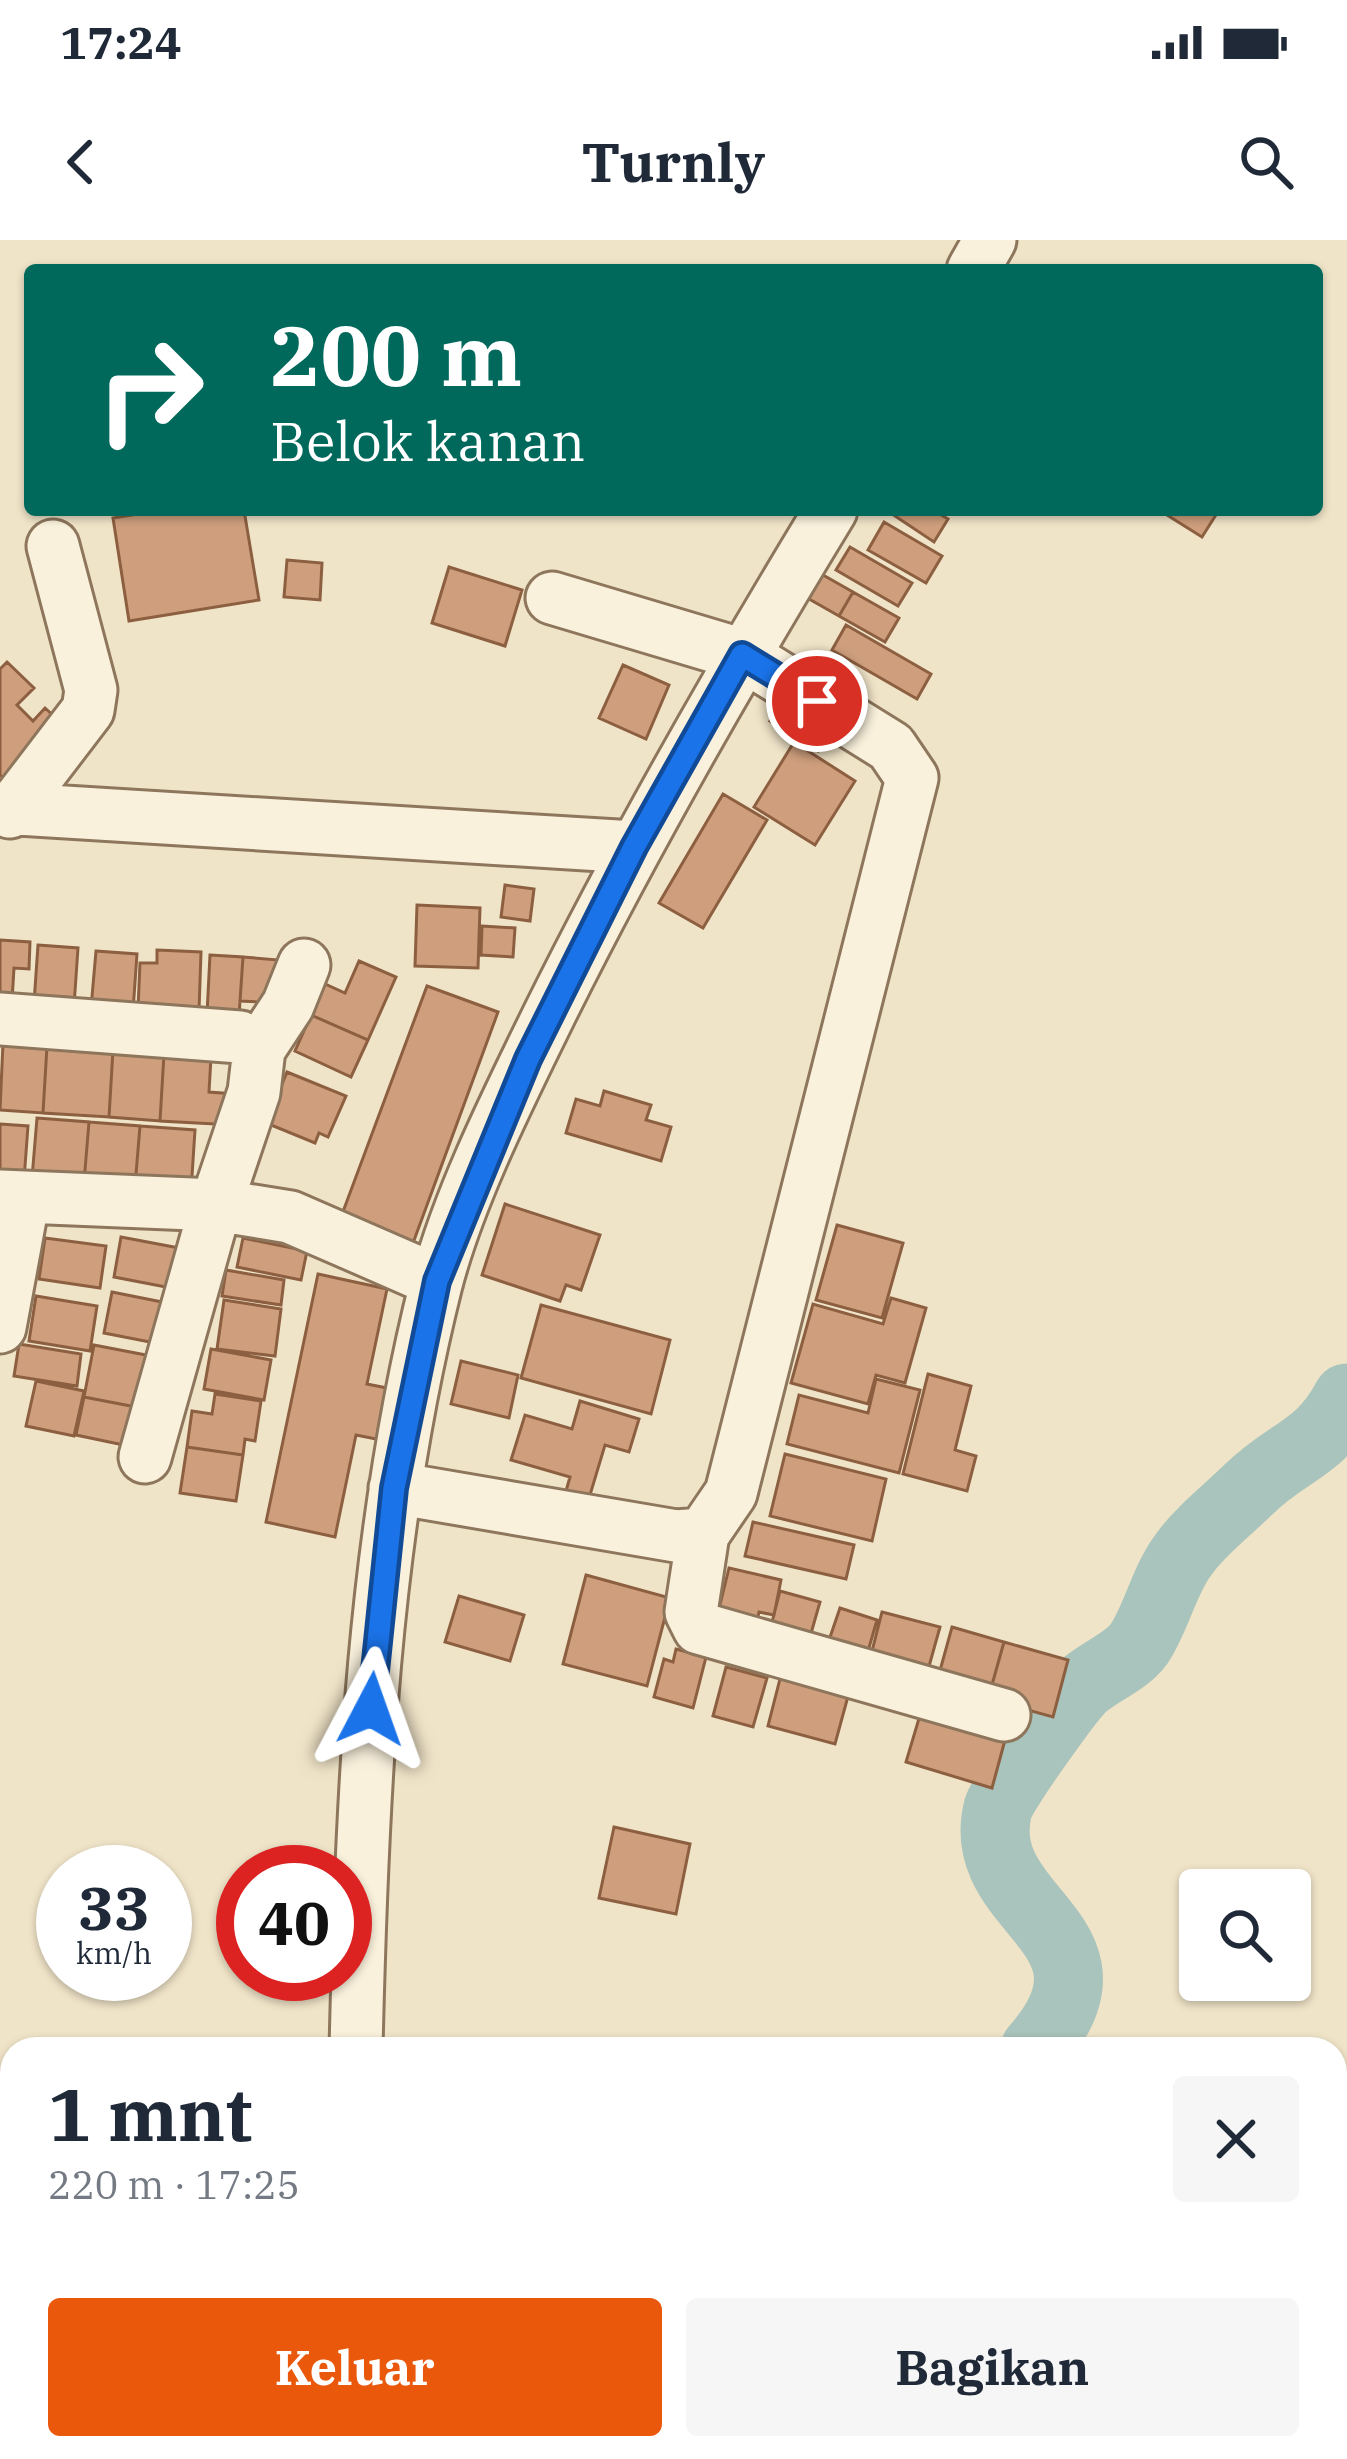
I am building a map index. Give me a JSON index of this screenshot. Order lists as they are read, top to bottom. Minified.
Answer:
{"page":{"status":"17:24","header":"Turnly","turn":["200 m","Belok kanan"],"speed":"33 km/h","limit":"40","heading":["1 mnt","220 m · 17:25"],"buttons":["Keluar","Bagikan"]}}
